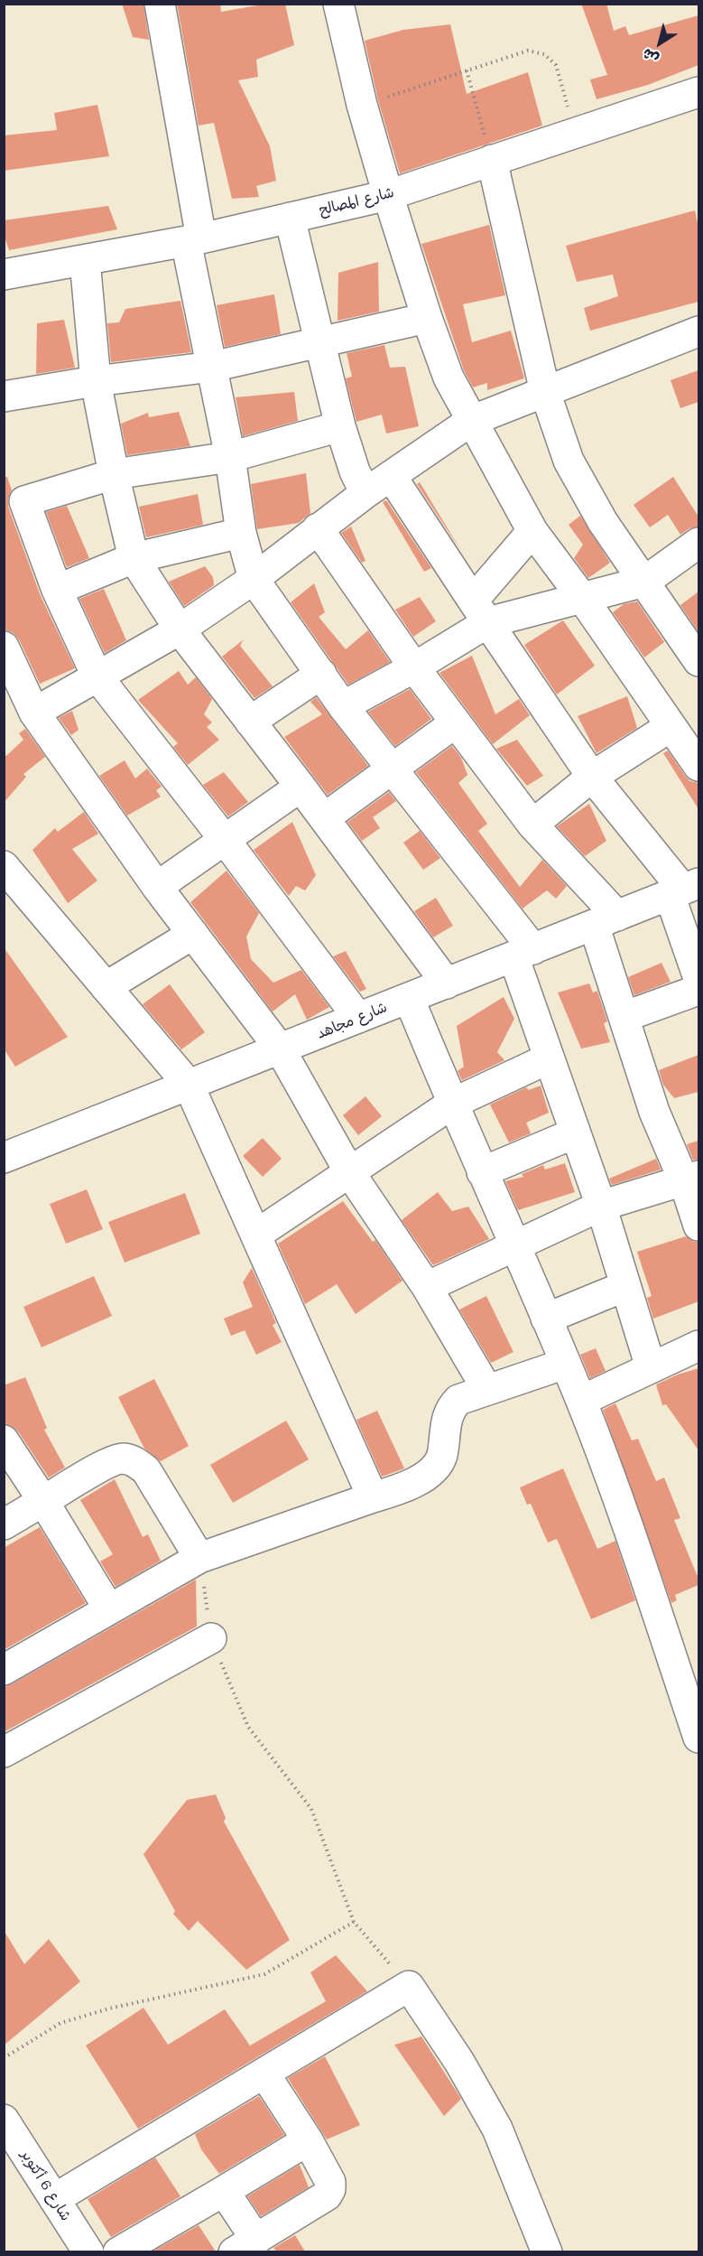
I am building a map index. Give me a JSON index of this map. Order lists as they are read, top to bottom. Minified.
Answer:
{"streets":{"street":["شارع المصالح","شارع مجاهد","شارع 6 أكتوبر"]},"north":"bottom left"}
